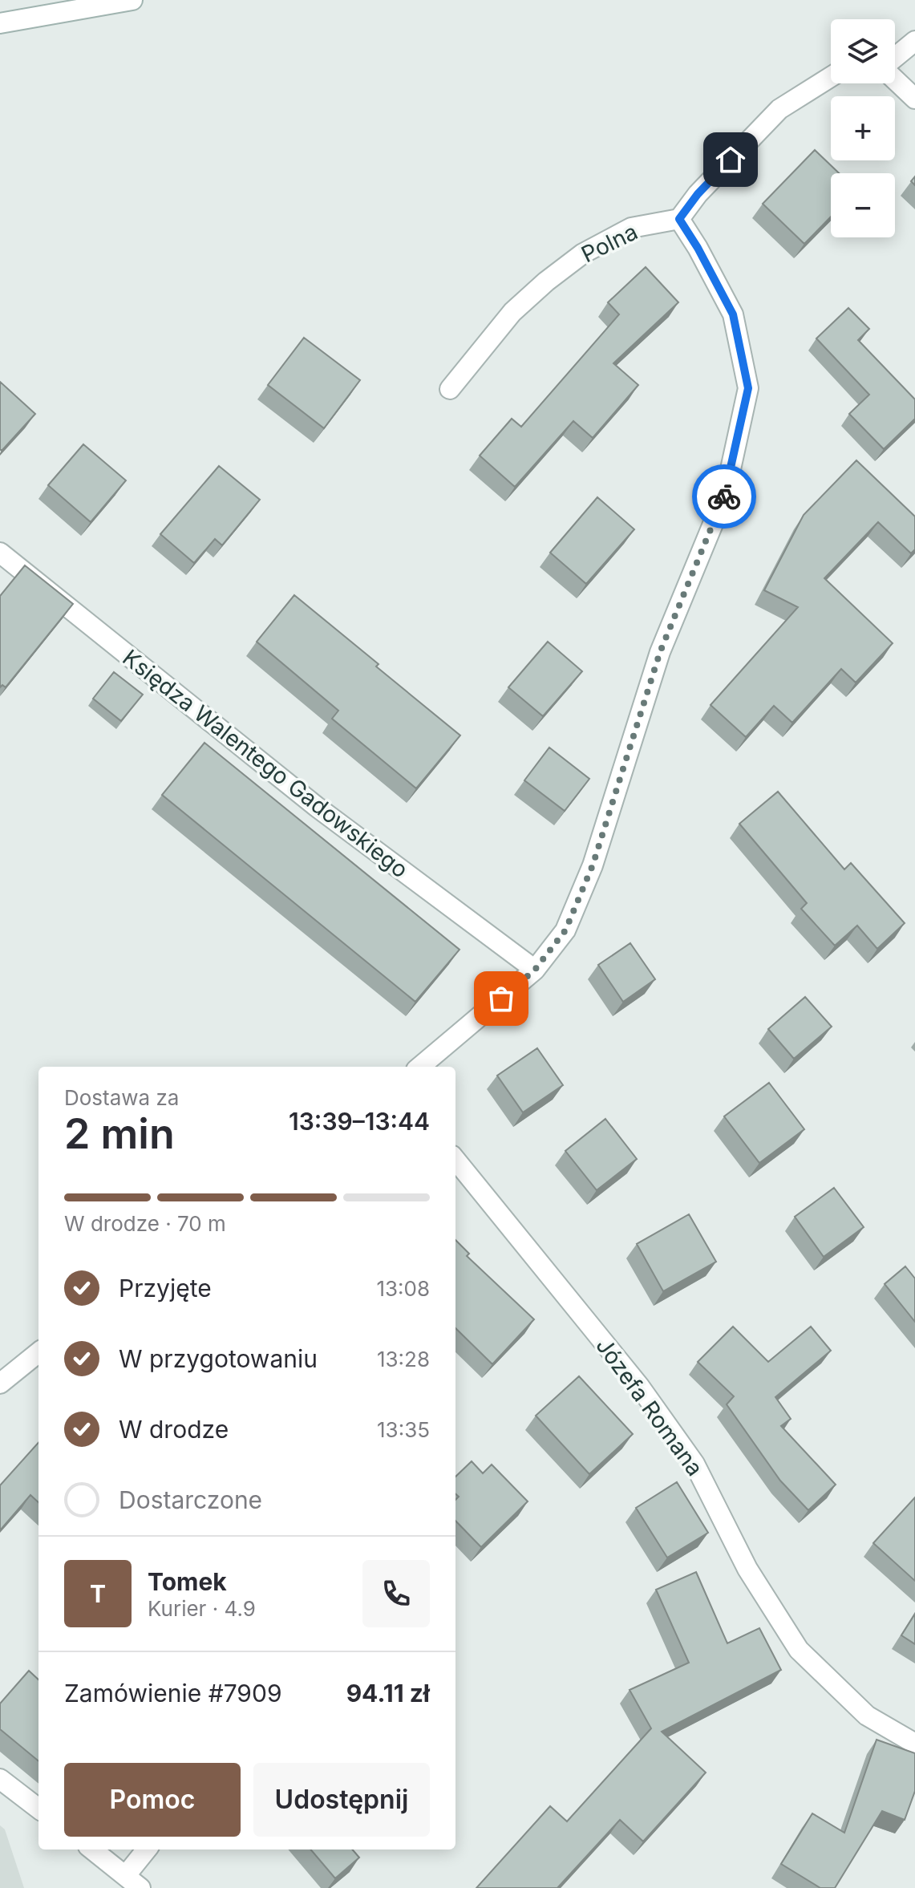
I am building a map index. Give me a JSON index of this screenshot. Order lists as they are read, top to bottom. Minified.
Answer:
{"streets":{"street":["Polna","Księdza Walentego Gadowskiego","Józefa Romana"]},"page":{"map_buttons":["+","−"],"heading":["2 min","Dostawa za","13:39–13:44"],"panel":["Tomek","Kurier · 4.9","Zamówienie #7909","94.11 zł"],"bar":"W drodze · 70 m","list":[["Przyjęte","13:08"],["W przygotowaniu","13:28"],["W drodze","13:35"],"Dostarczone"],"round":"T","buttons":["Pomoc","Udostępnij"]}}
